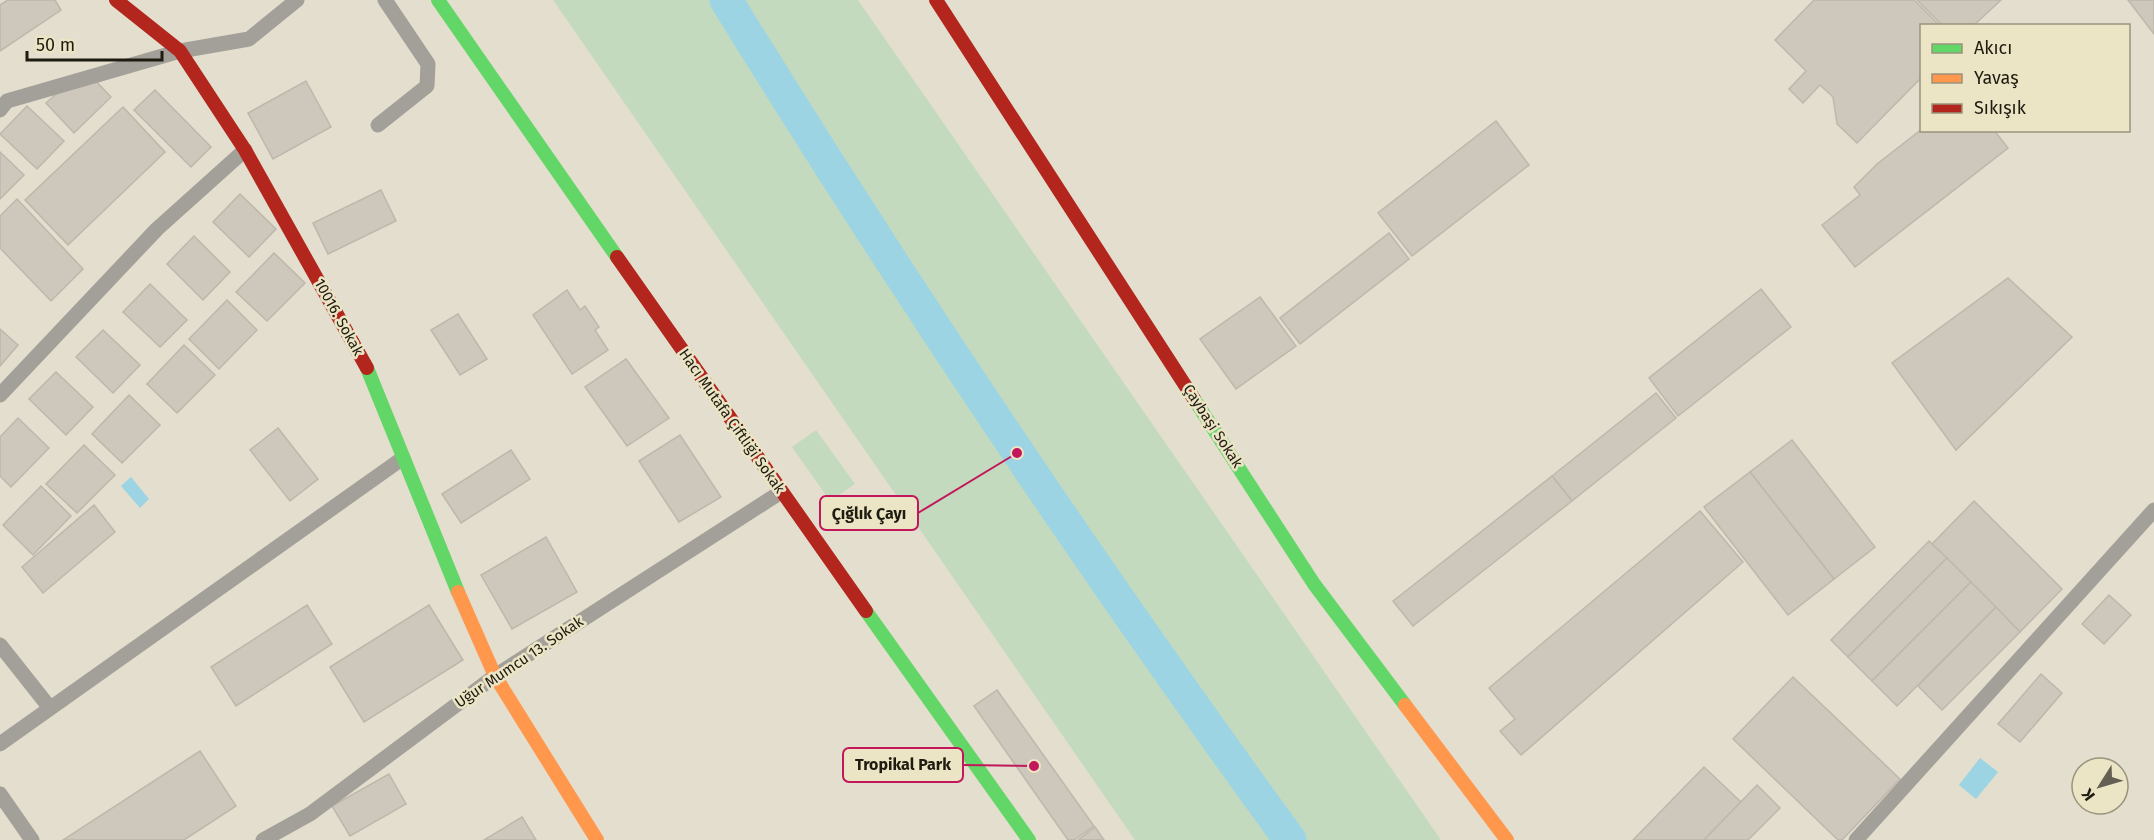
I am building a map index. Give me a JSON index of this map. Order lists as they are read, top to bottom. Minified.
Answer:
{"streets":{"street":["10016. Sokak","Hacı Mutafa Çiftliği Sokak","Çaybaşi Sokak","Uğur Mumcu 13. Sokak"]},"crossings":[["10016. Sokak","Uğur Mumcu 13. Sokak"],["Hacı Mutafa Çiftliği Sokak","Uğur Mumcu 13. Sokak"]],"places":["Çığlık Çayı","Tropikal Park"],"legend":["Akıcı","Yavaş","Sıkışık"],"scale_bar":"50 m","north":"bottom left"}
